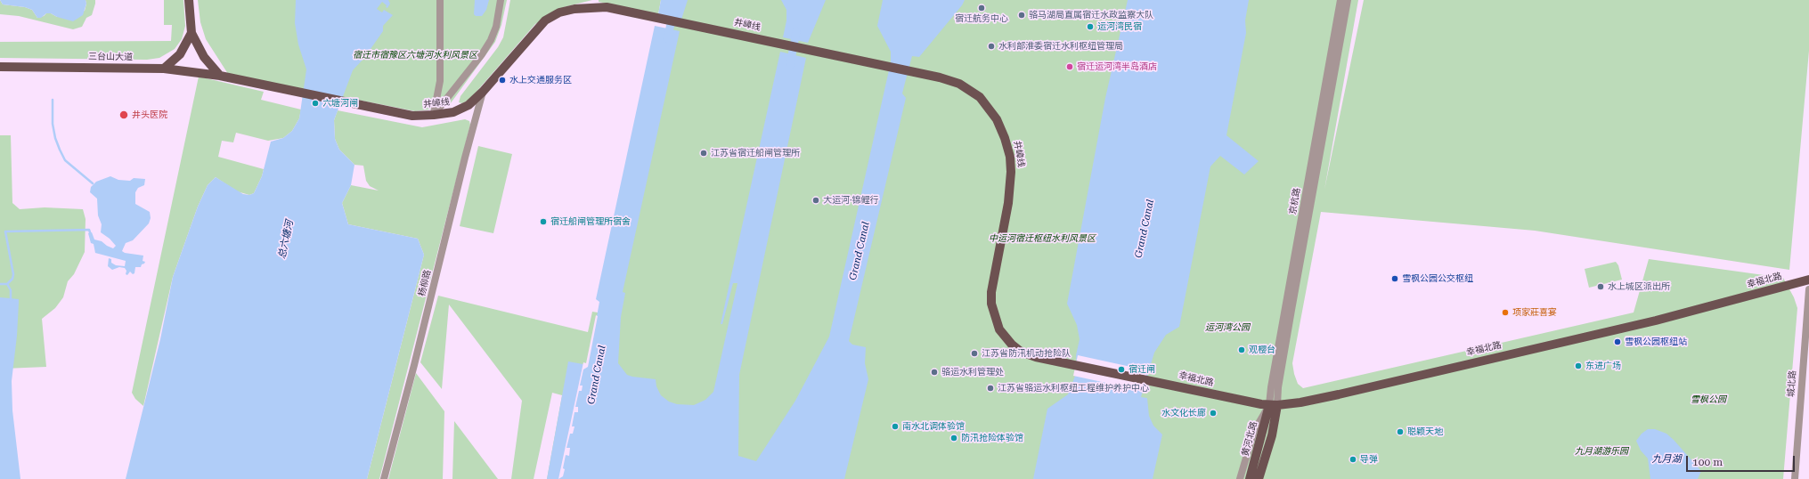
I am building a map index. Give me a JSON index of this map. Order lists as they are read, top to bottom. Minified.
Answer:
{"streets":{"main road":["井嶂线","三台山大道","幸福北路","黄河北路"],"street":["京杭路","杨柳路","城北路"]},"crossings":[["井嶂线","三台山大道"],["井嶂线","幸福北路"],["井嶂线","杨柳路"],["京杭路","幸福北路"],["京杭路","黄河北路"],["幸福北路","黄河北路"]],"water":["Grand Canal","总六塘河","九月湖"],"parks":["宿迁市宿豫区六塘河水利风景区","中运河宿迁枢纽水利风景区","运河湾公园","雪枫公园","九月湖游乐园"],"places":["宿迁航务中心","骆马湖局直属宿迁水政监察大队","运河湾民宿","水利部淮委宿迁水利枢纽管理局","宿迁运河湾半岛酒店","水上交通服务区","六塘河闸","井头医院","江苏省宿迁船闸管理所","大运河·锦鲤行","宿迁船闸管理所宿舍","雪枫公园公交枢纽","水上城区派出所","项家莊喜宴","雪枫公园枢纽站","观樱台","江苏省防汛机动抢险队","东进广场","宿迁闸","骆运水利管理处","江苏省骆运水利枢纽工程维护养护中心","水文化长廊","南水北调体验馆","聪颖天地","防汛抢险体验馆","导弹"],"scale_bar":"100 m"}
